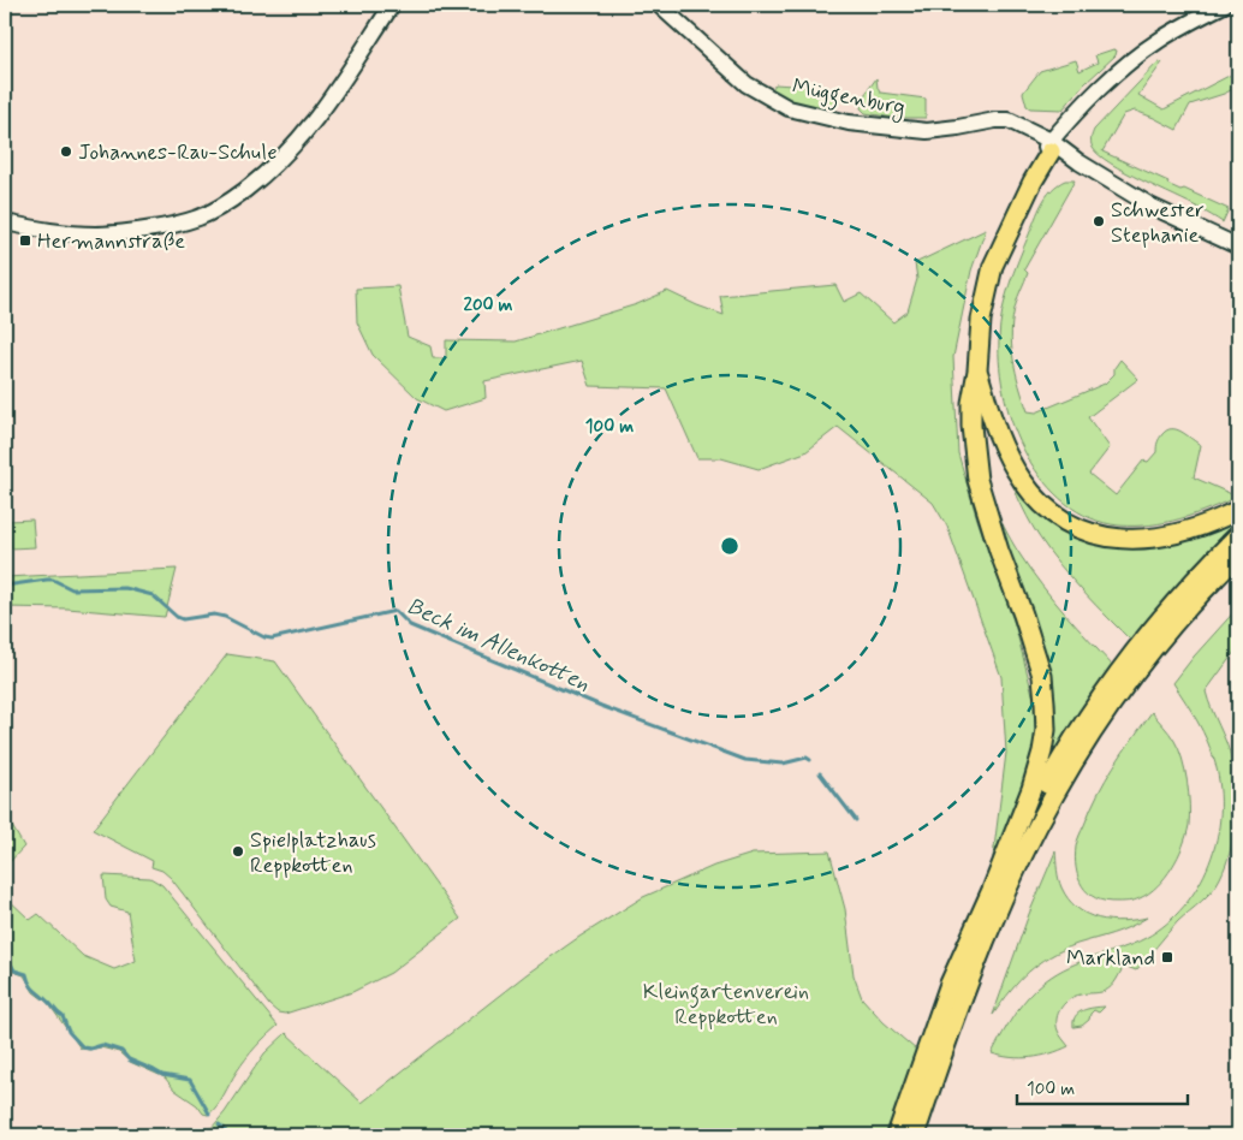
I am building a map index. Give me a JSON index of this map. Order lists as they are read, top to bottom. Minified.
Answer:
{"streets":{"main road":["Müggenburg"]},"water":["Beck im Allenkotten"],"parks":["Kleingartenverein Reppkotten"],"places":{"other":["Johannes-Rau-Schule","Schwester Stephanie","Spielplatzhaus Reppkotten"],"transit":["Hermannstraße","Markland"]},"scale_bar":"100 m","rings":["200 m","100 m"]}
